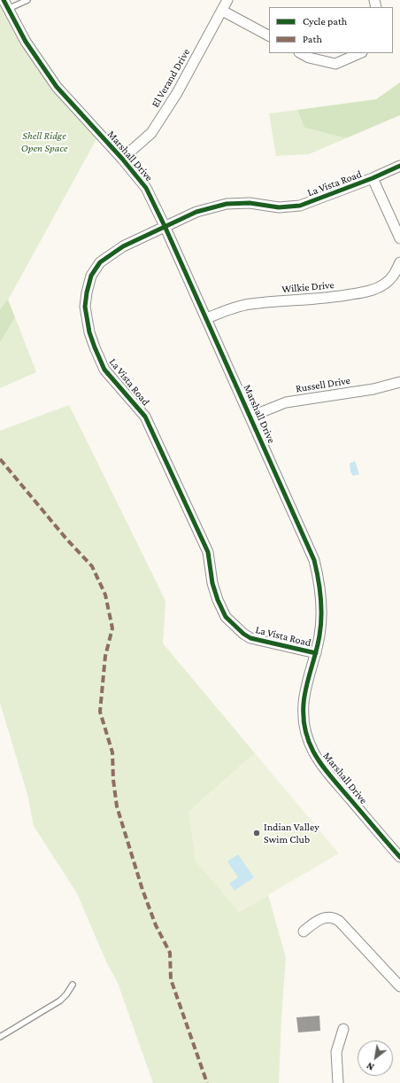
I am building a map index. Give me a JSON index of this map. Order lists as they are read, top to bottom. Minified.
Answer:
{"streets":{"street":["El Verand Drive","Marshall Drive","La Vista Road","Wilkie Drive","Russell Drive"]},"crossings":[["El Verand Drive","Marshall Drive"],["Marshall Drive","La Vista Road"],["Marshall Drive","Wilkie Drive"],["Marshall Drive","Russell Drive"]],"parks":["Shell Ridge Open Space"],"places":["Indian Valley Swim Club"],"legend":["Cycle path","Path"],"north":"bottom left"}
